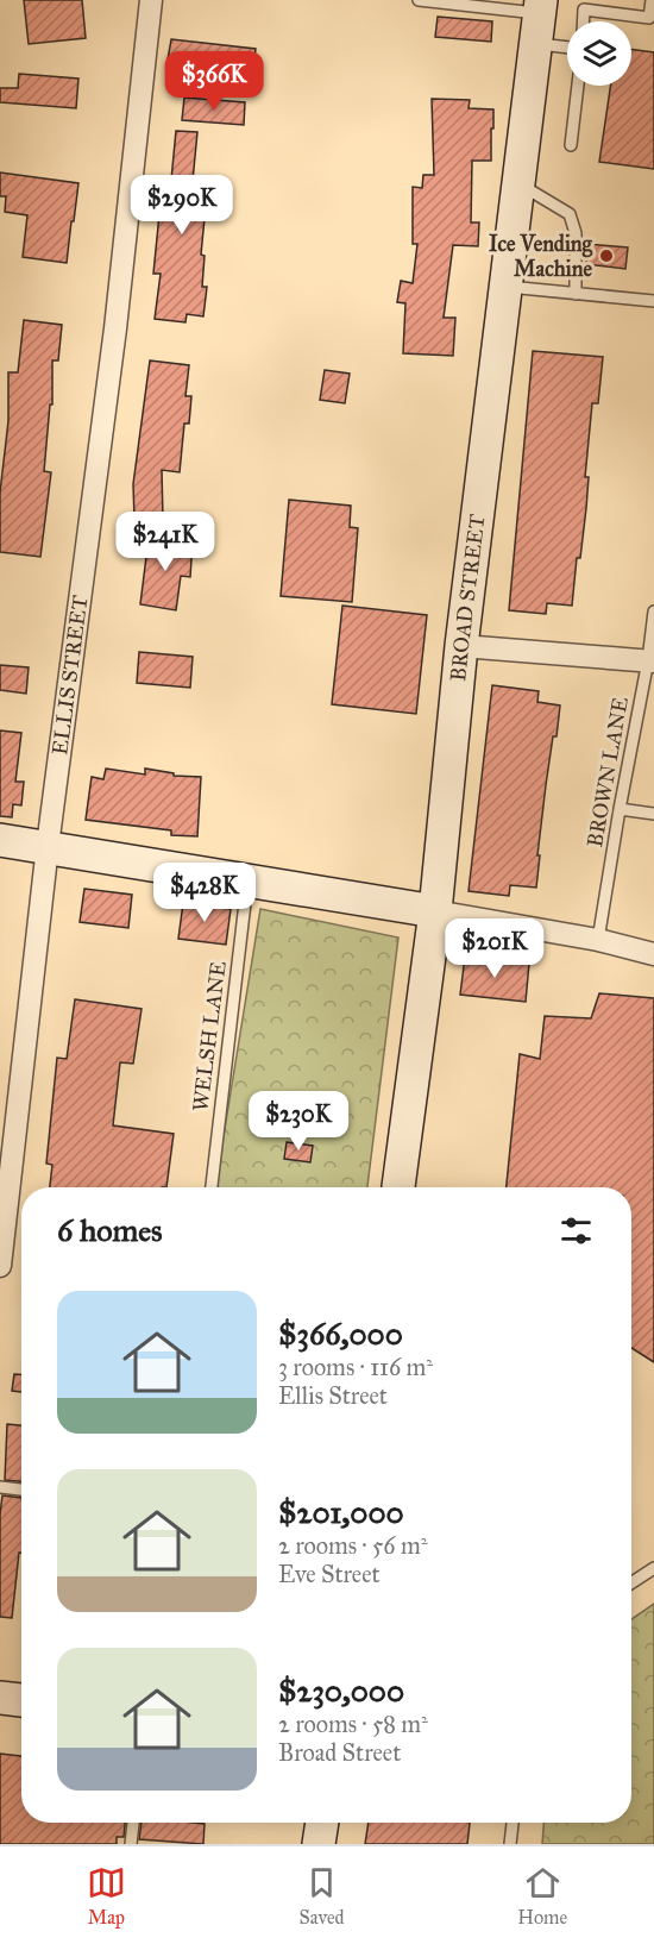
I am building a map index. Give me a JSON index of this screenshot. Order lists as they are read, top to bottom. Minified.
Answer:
{"streets":{"main road":["BROAD STREET"],"street":["ELLIS STREET"],"lane":["BROWN LANE","WELSH LANE"]},"places":["Ice Vending Machine"],"page":{"price":["$366K","$290K","$241K","$428K","$201K","$230K"],"heading":"6 homes","list":[{"name":"$366,000","note":"3 rooms · 116 m² · Ellis Street"},{"name":"$201,000","note":"2 rooms · 56 m² · Eve Street"},{"name":"$230,000","note":"2 rooms · 58 m² · Broad Street"}],"tabs":["Map","Saved","Home"]}}
